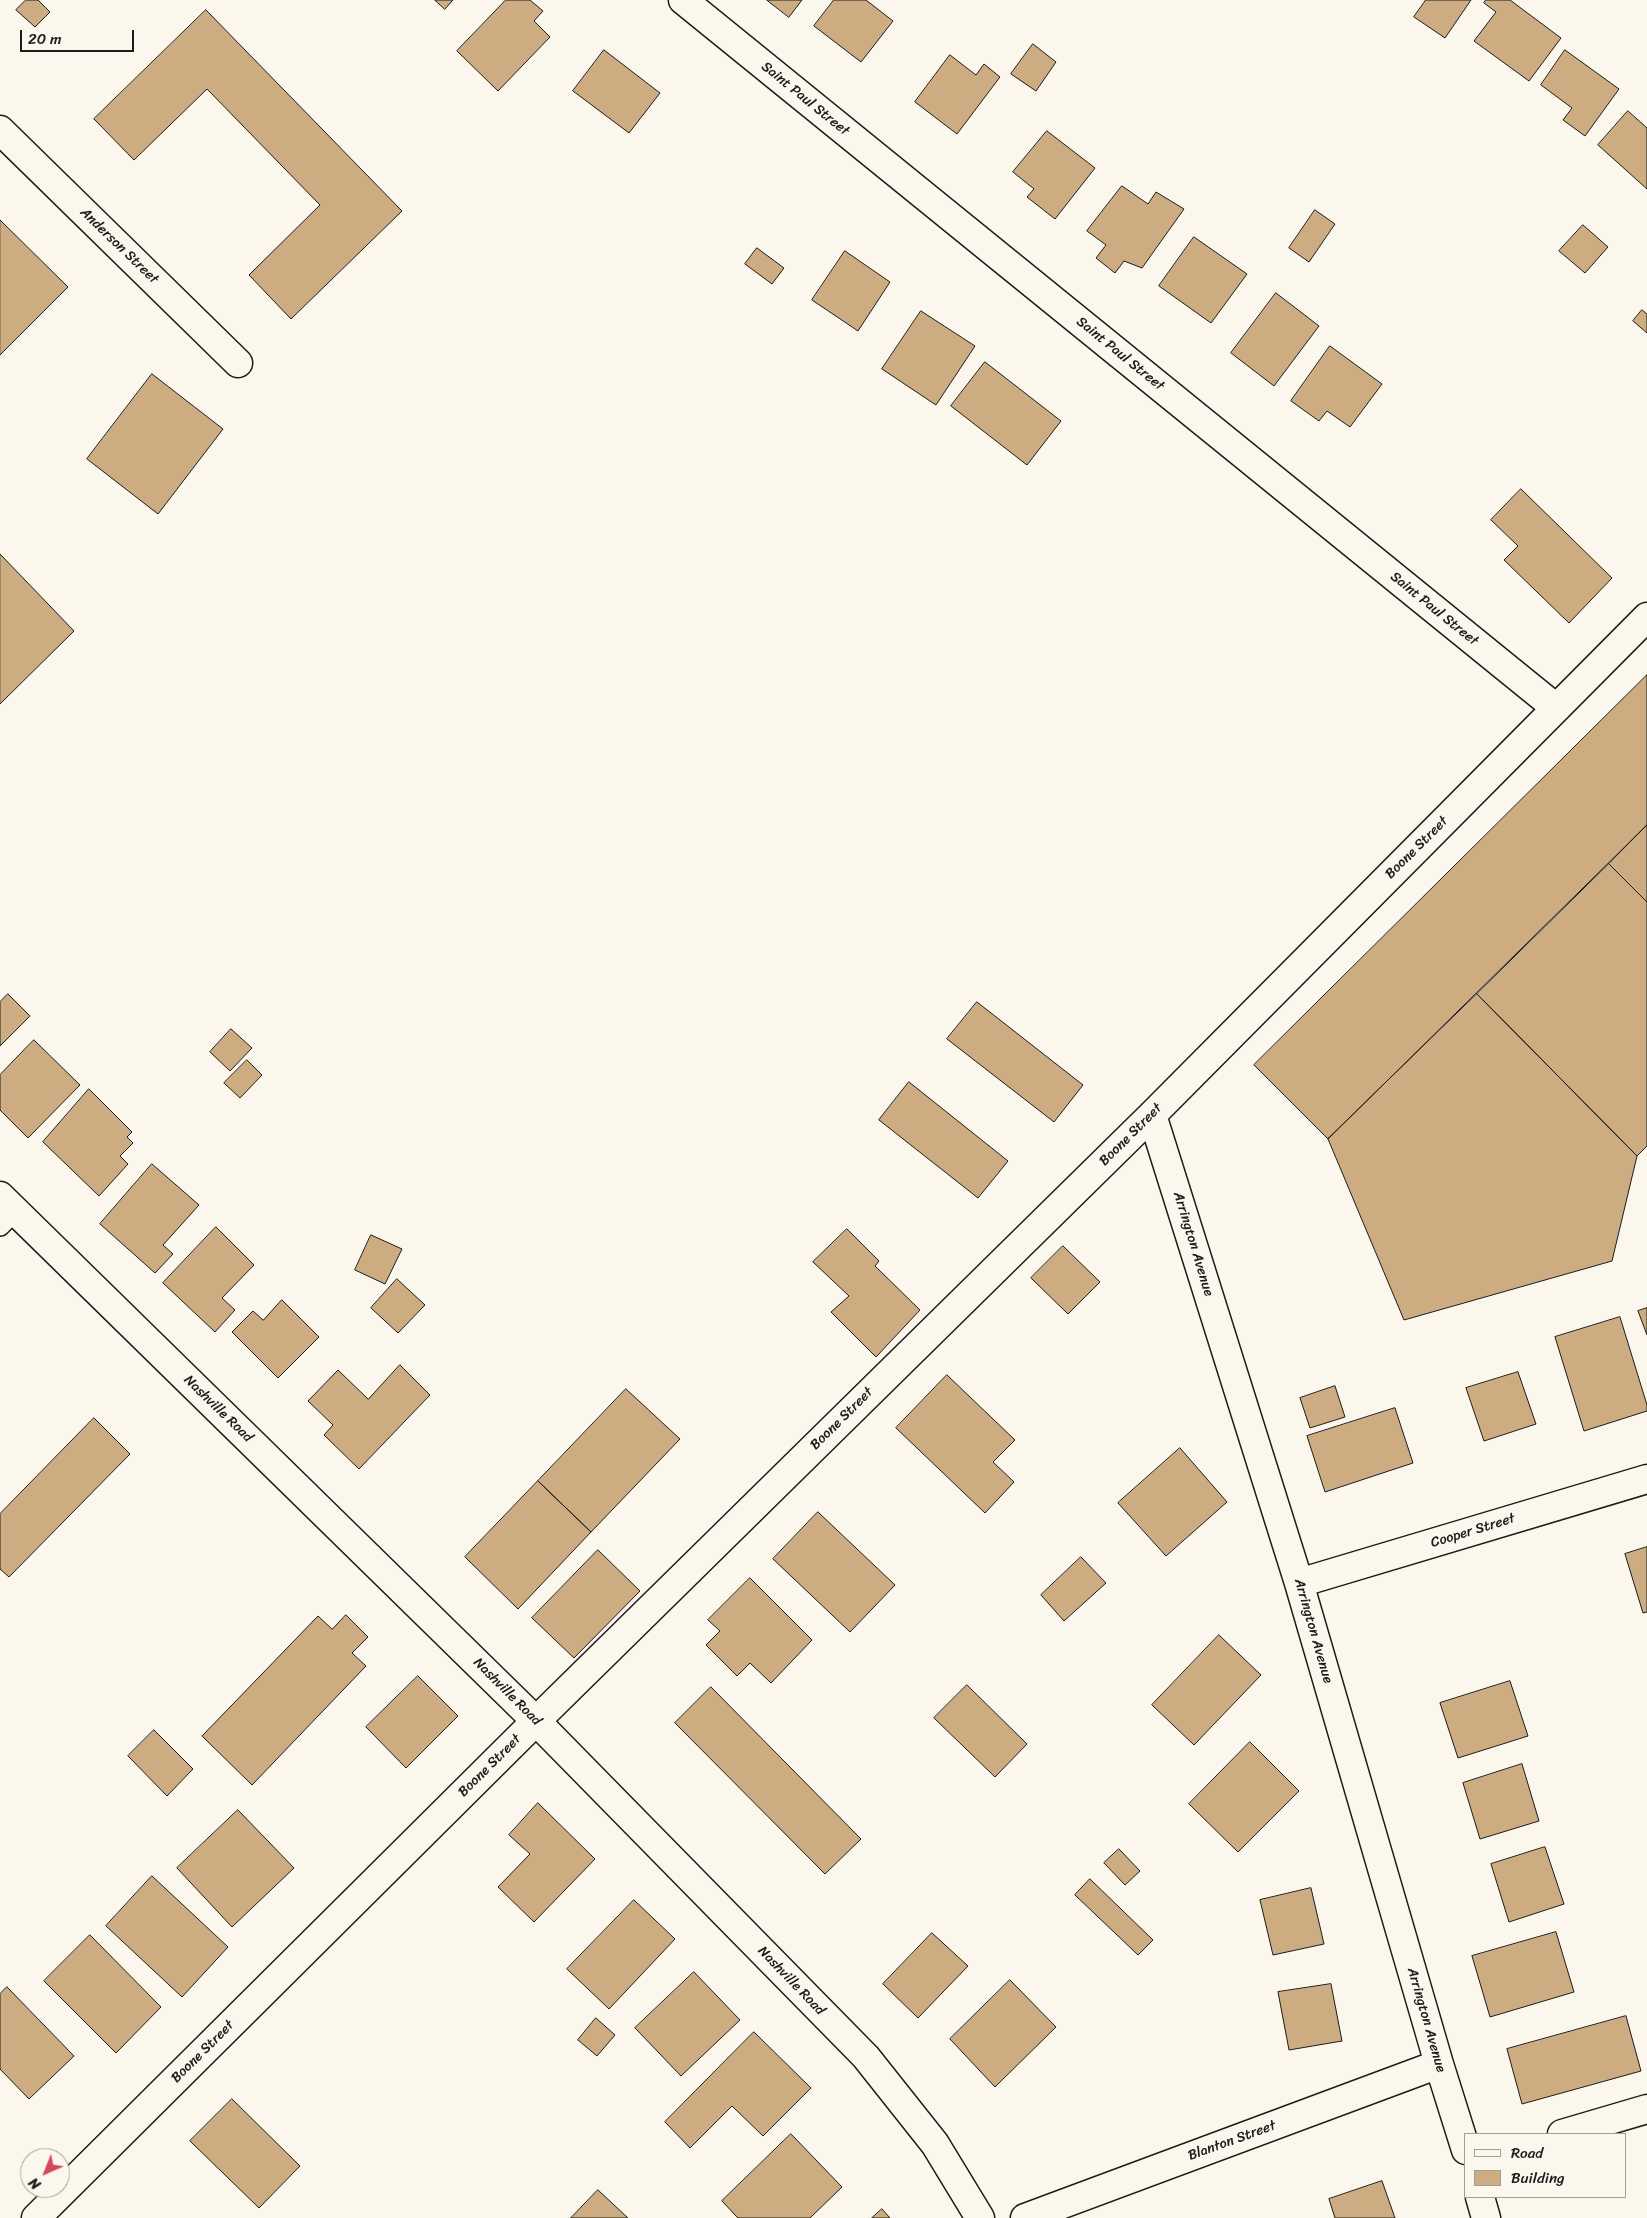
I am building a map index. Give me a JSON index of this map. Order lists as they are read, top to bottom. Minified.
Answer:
{"streets":{"street":["Saint Paul Street","Anderson Street","Boone Street","Arrington Avenue","Nashville Road","Cooper Street","Blanton Street"]},"crossings":[["Saint Paul Street","Boone Street"],["Boone Street","Arrington Avenue"],["Boone Street","Nashville Road"],["Arrington Avenue","Cooper Street"],["Arrington Avenue","Blanton Street"]],"legend":["Road","Building"],"scale_bar":"20 m","north":"bottom left"}
